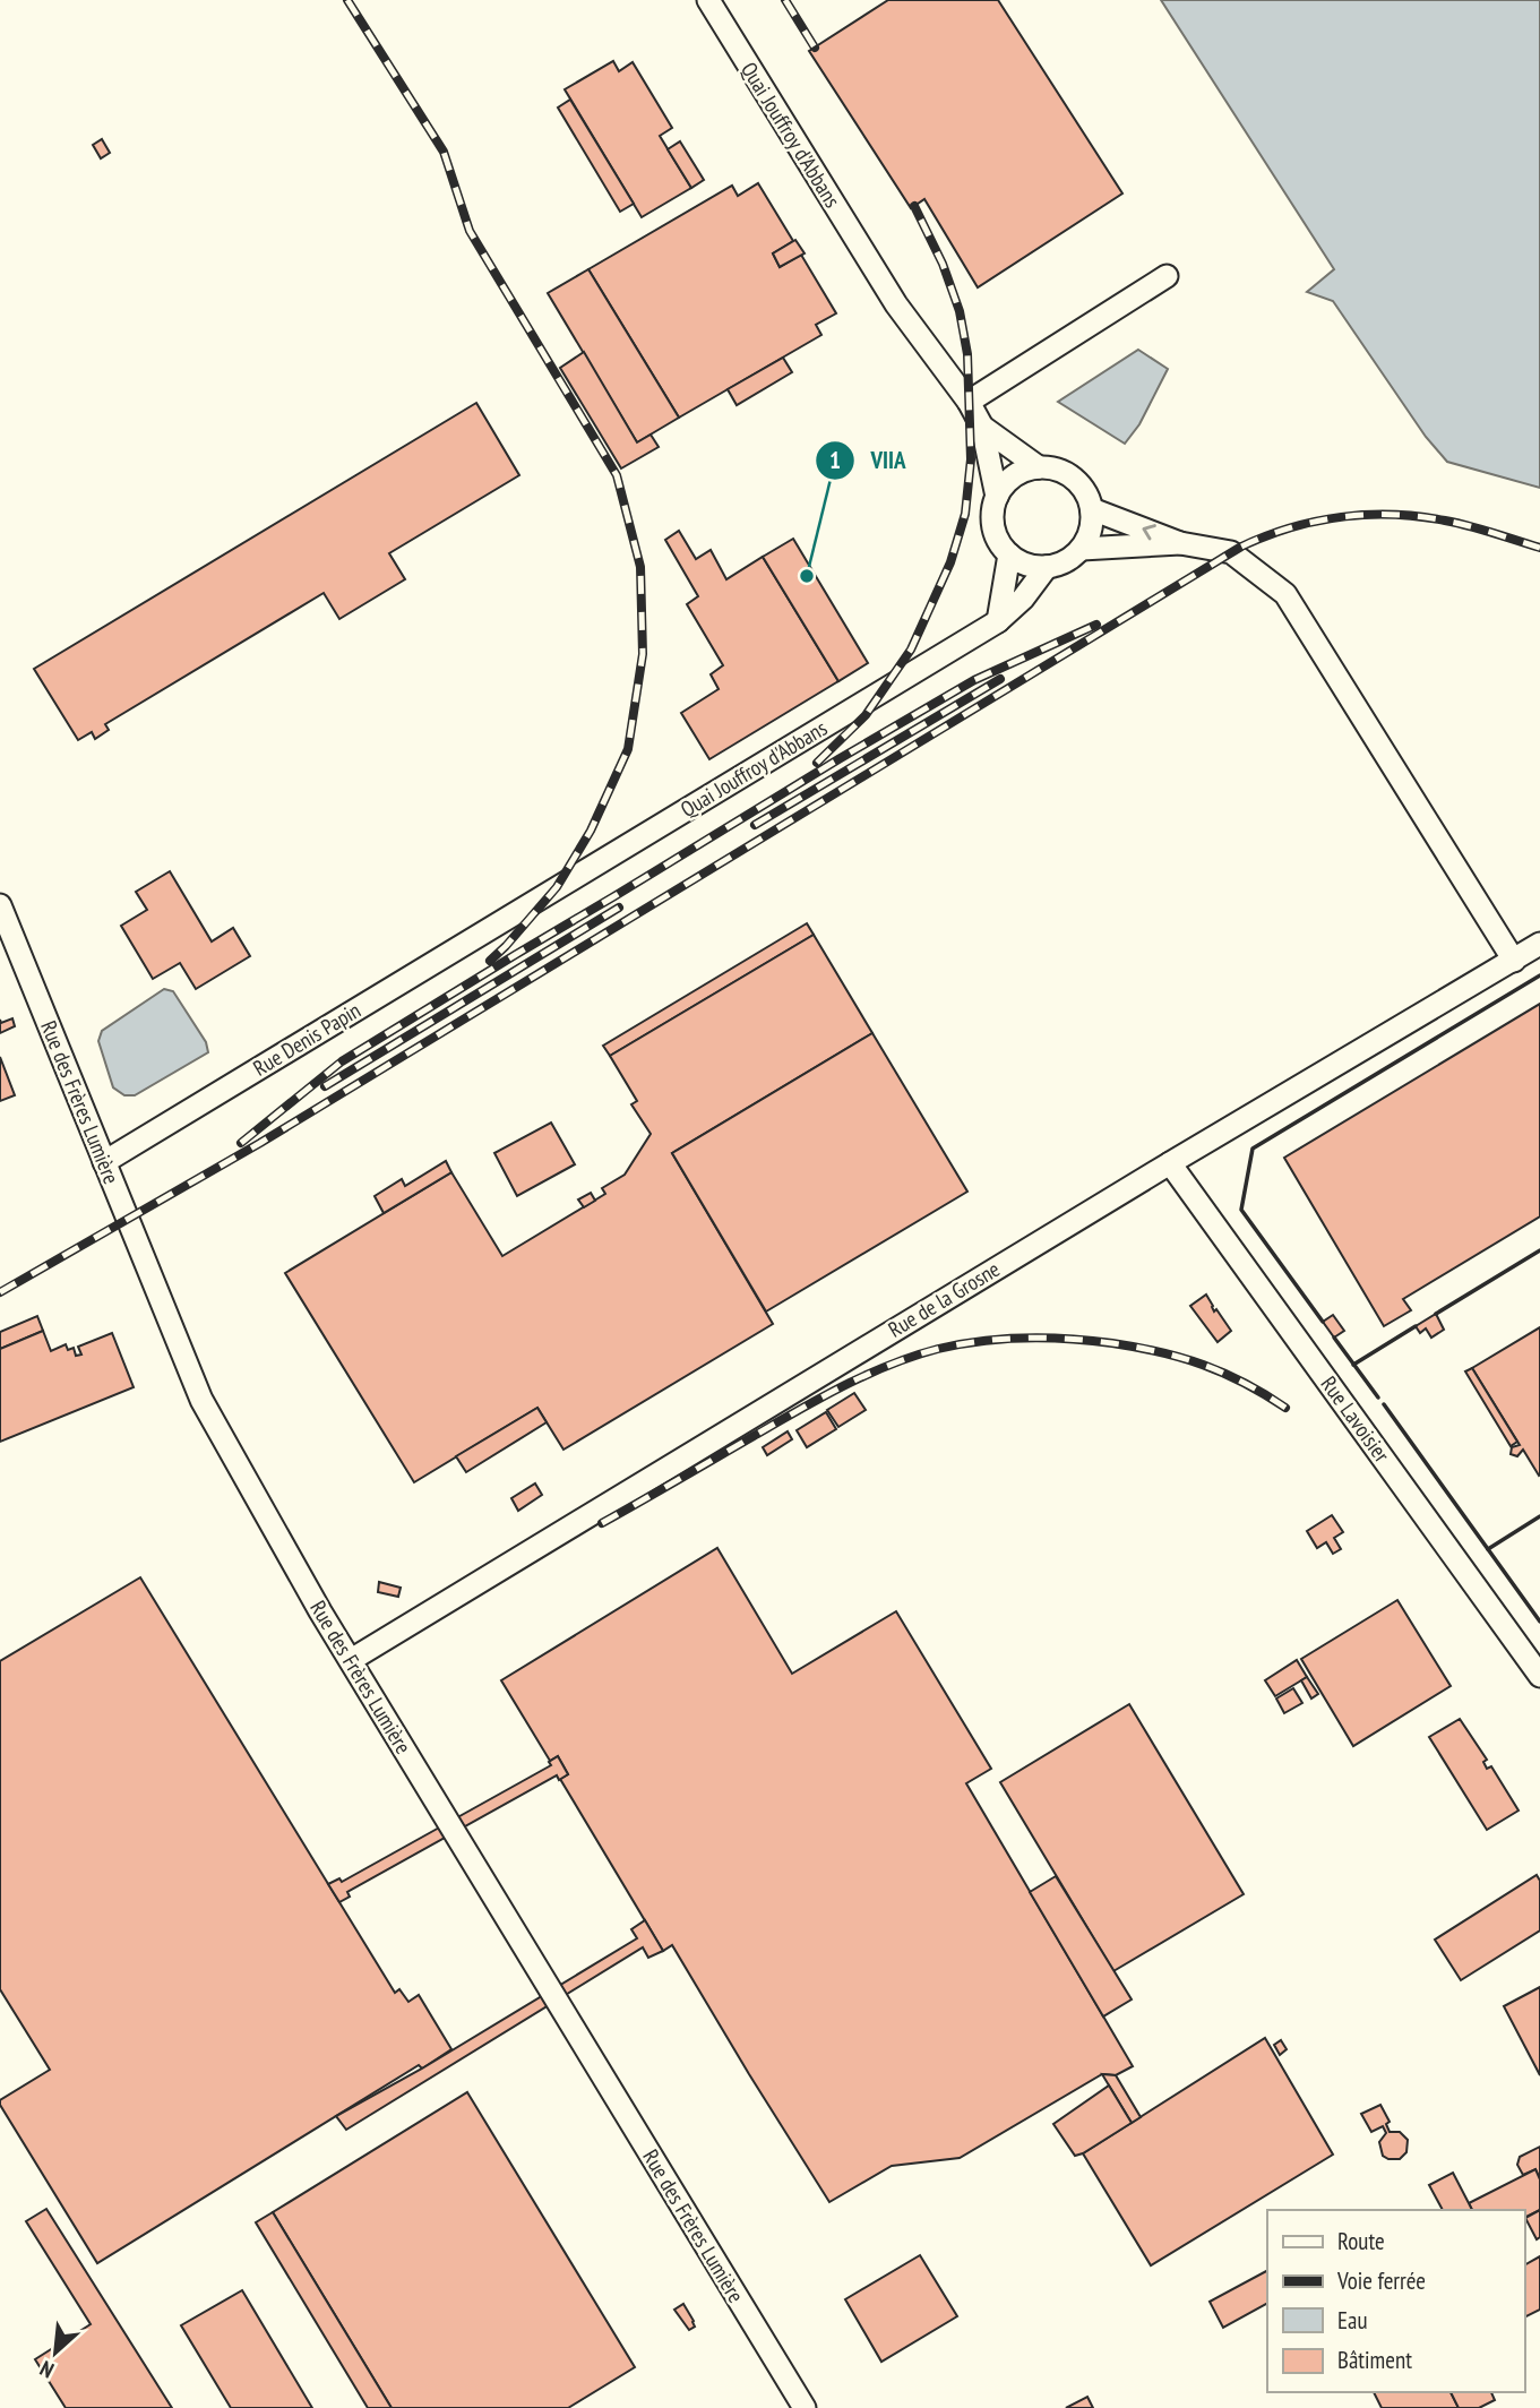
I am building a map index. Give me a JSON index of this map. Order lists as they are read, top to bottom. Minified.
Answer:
{"streets":{"street":["Quai Jouffroy d'Abbans","Rue Denis Papin","Rue des Frères Lumière","Rue de la Grosne","Rue Lavoisier"]},"crossings":[["Quai Jouffroy d'Abbans","Rue Denis Papin"],["Rue Denis Papin","Rue des Frères Lumière"],["Rue des Frères Lumière","Rue de la Grosne"],["Rue de la Grosne","Rue Lavoisier"]],"places":["VIIA"],"legend":["Route","Voie ferrée","Eau","Bâtiment"],"north":"bottom left"}
